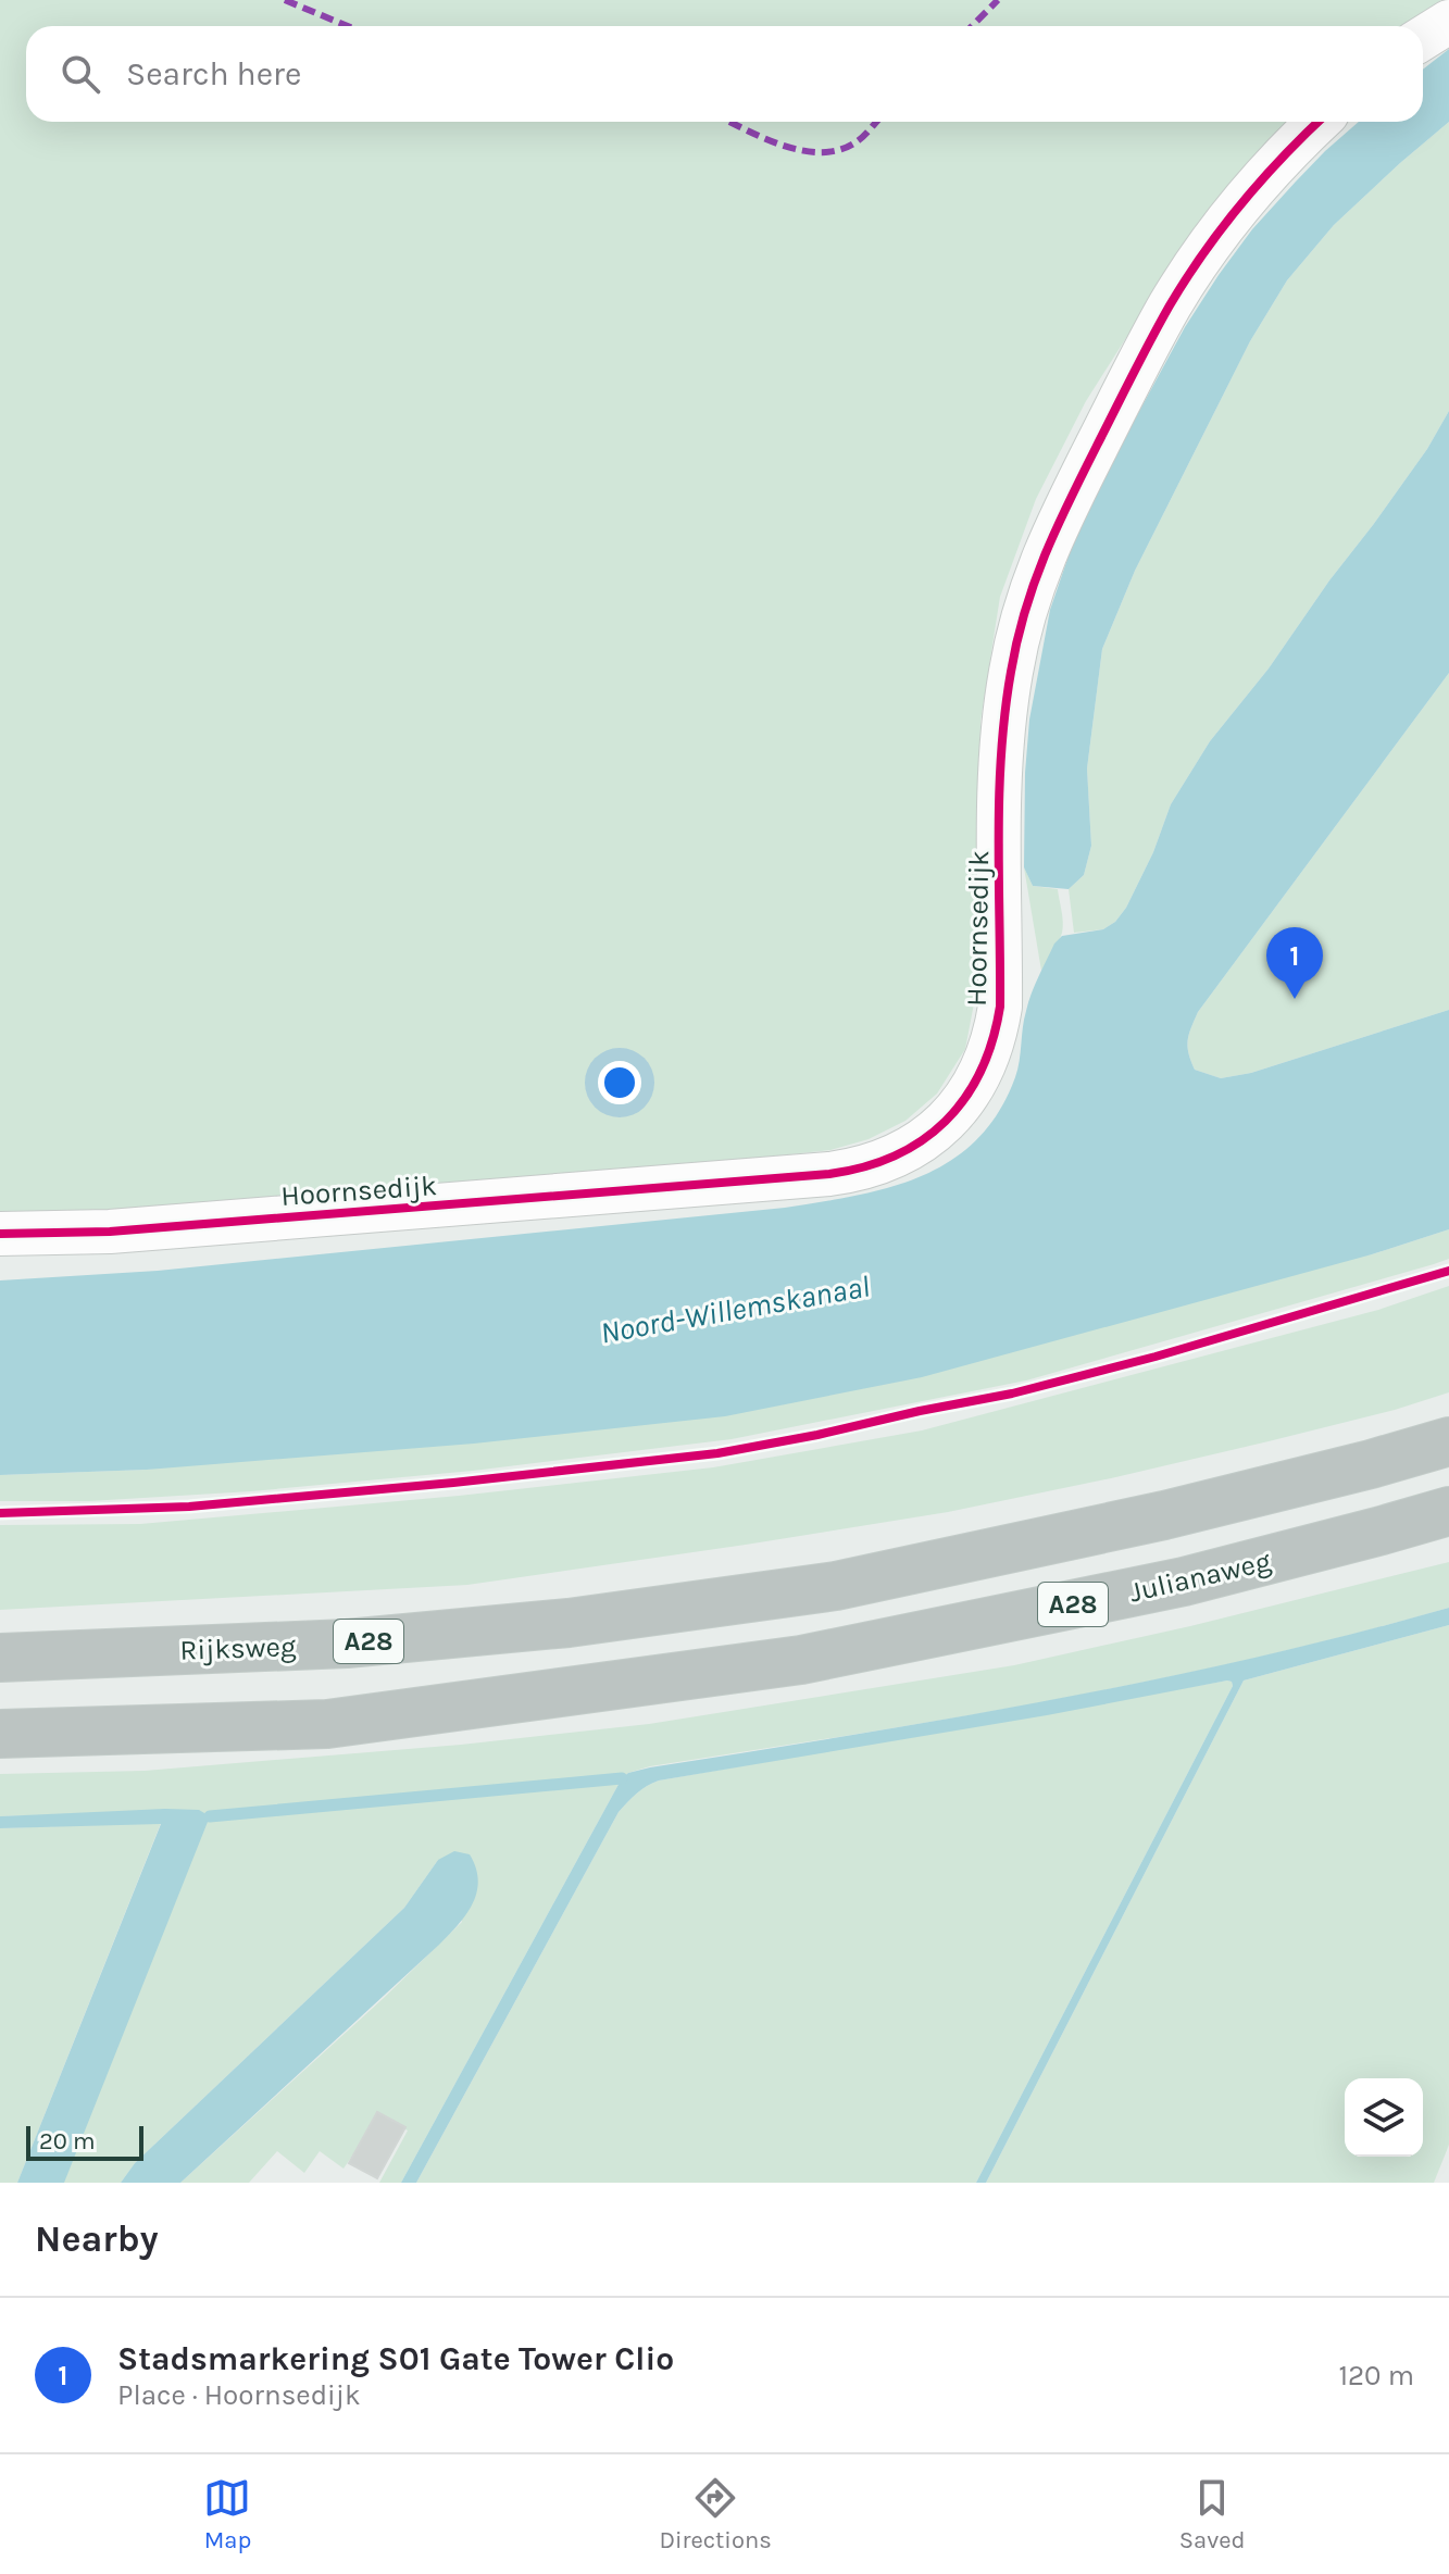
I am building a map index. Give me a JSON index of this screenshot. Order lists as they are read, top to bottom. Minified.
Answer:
{"streets":{"highway":["Julianaweg","A28","Rijksweg"],"street":["Hoornsedijk"]},"water":["Noord-Willemskanaal"],"scale_bar":"20 m","page":{"search":"Search here","pins":"1","scale":"20 m","heading":"Nearby","list":[{"mark":"1","name":"Stadsmarkering S01 Gate Tower Clio","note":"Place · Hoornsedijk","value":"120 m"}],"nav":["Map","Directions","Saved"]}}
